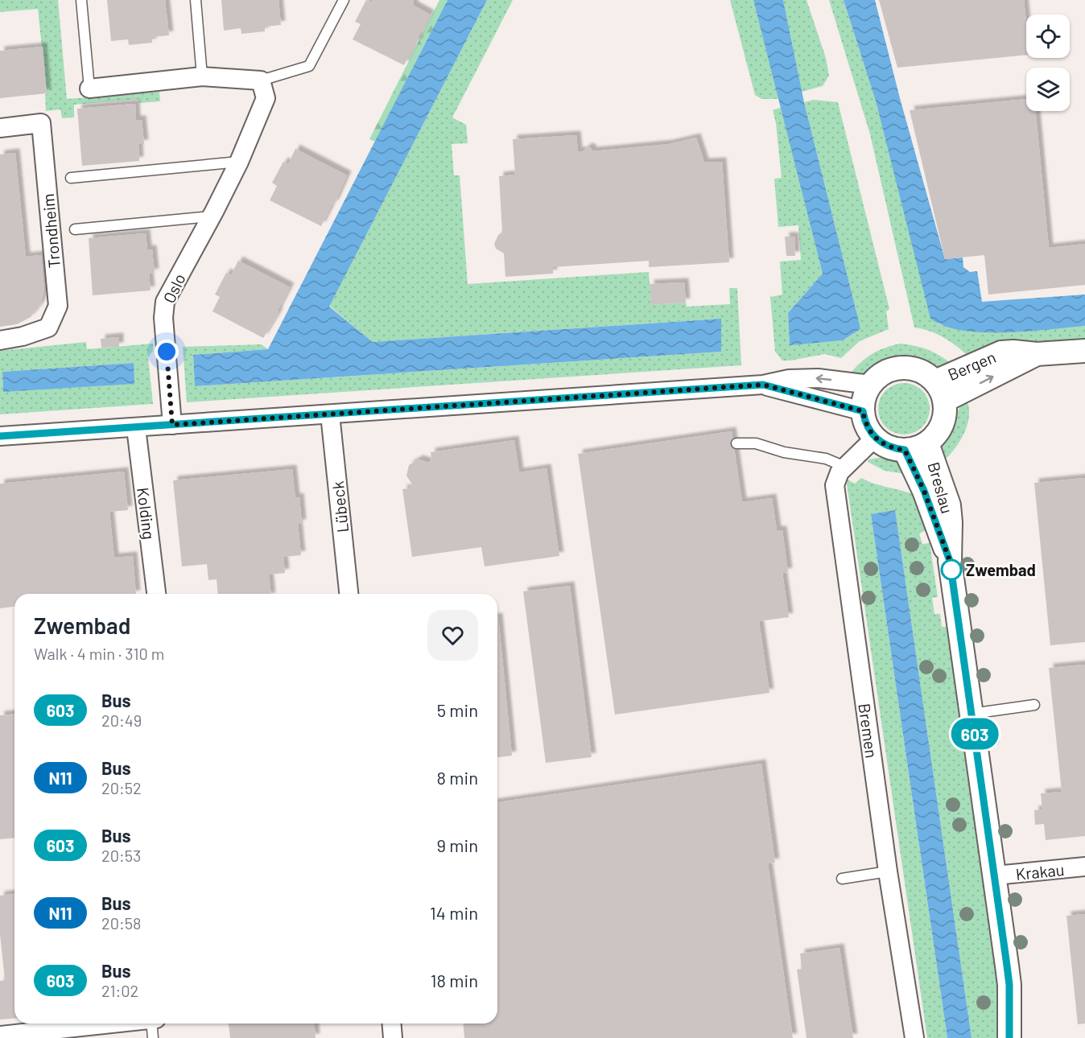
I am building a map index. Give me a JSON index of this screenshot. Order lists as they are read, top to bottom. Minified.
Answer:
{"streets":{"street":["Trondheim","Oslo","Bergen","Breslau","Lübeck","Kolding","Bremen","Krakau"]},"crossings":[["Bergen","Breslau"],["Bergen","Bremen"],["Breslau","Bremen"],["Breslau","Krakau"]],"places":["Zwembad"],"lines":["bus line 603"],"page":{"on_map":"603","heading":["Zwembad","Walk · 4 min · 310 m"],"list":[{"mark":"603","name":"Bus","note":"20:49","value":"5 min"},{"mark":"N11","name":"Bus","note":"20:52","value":"8 min"},{"mark":"603","name":"Bus","note":"20:53","value":"9 min"},{"mark":"N11","name":"Bus","note":"20:58","value":"14 min"},{"mark":"603","name":"Bus","note":"21:02","value":"18 min"}]}}
